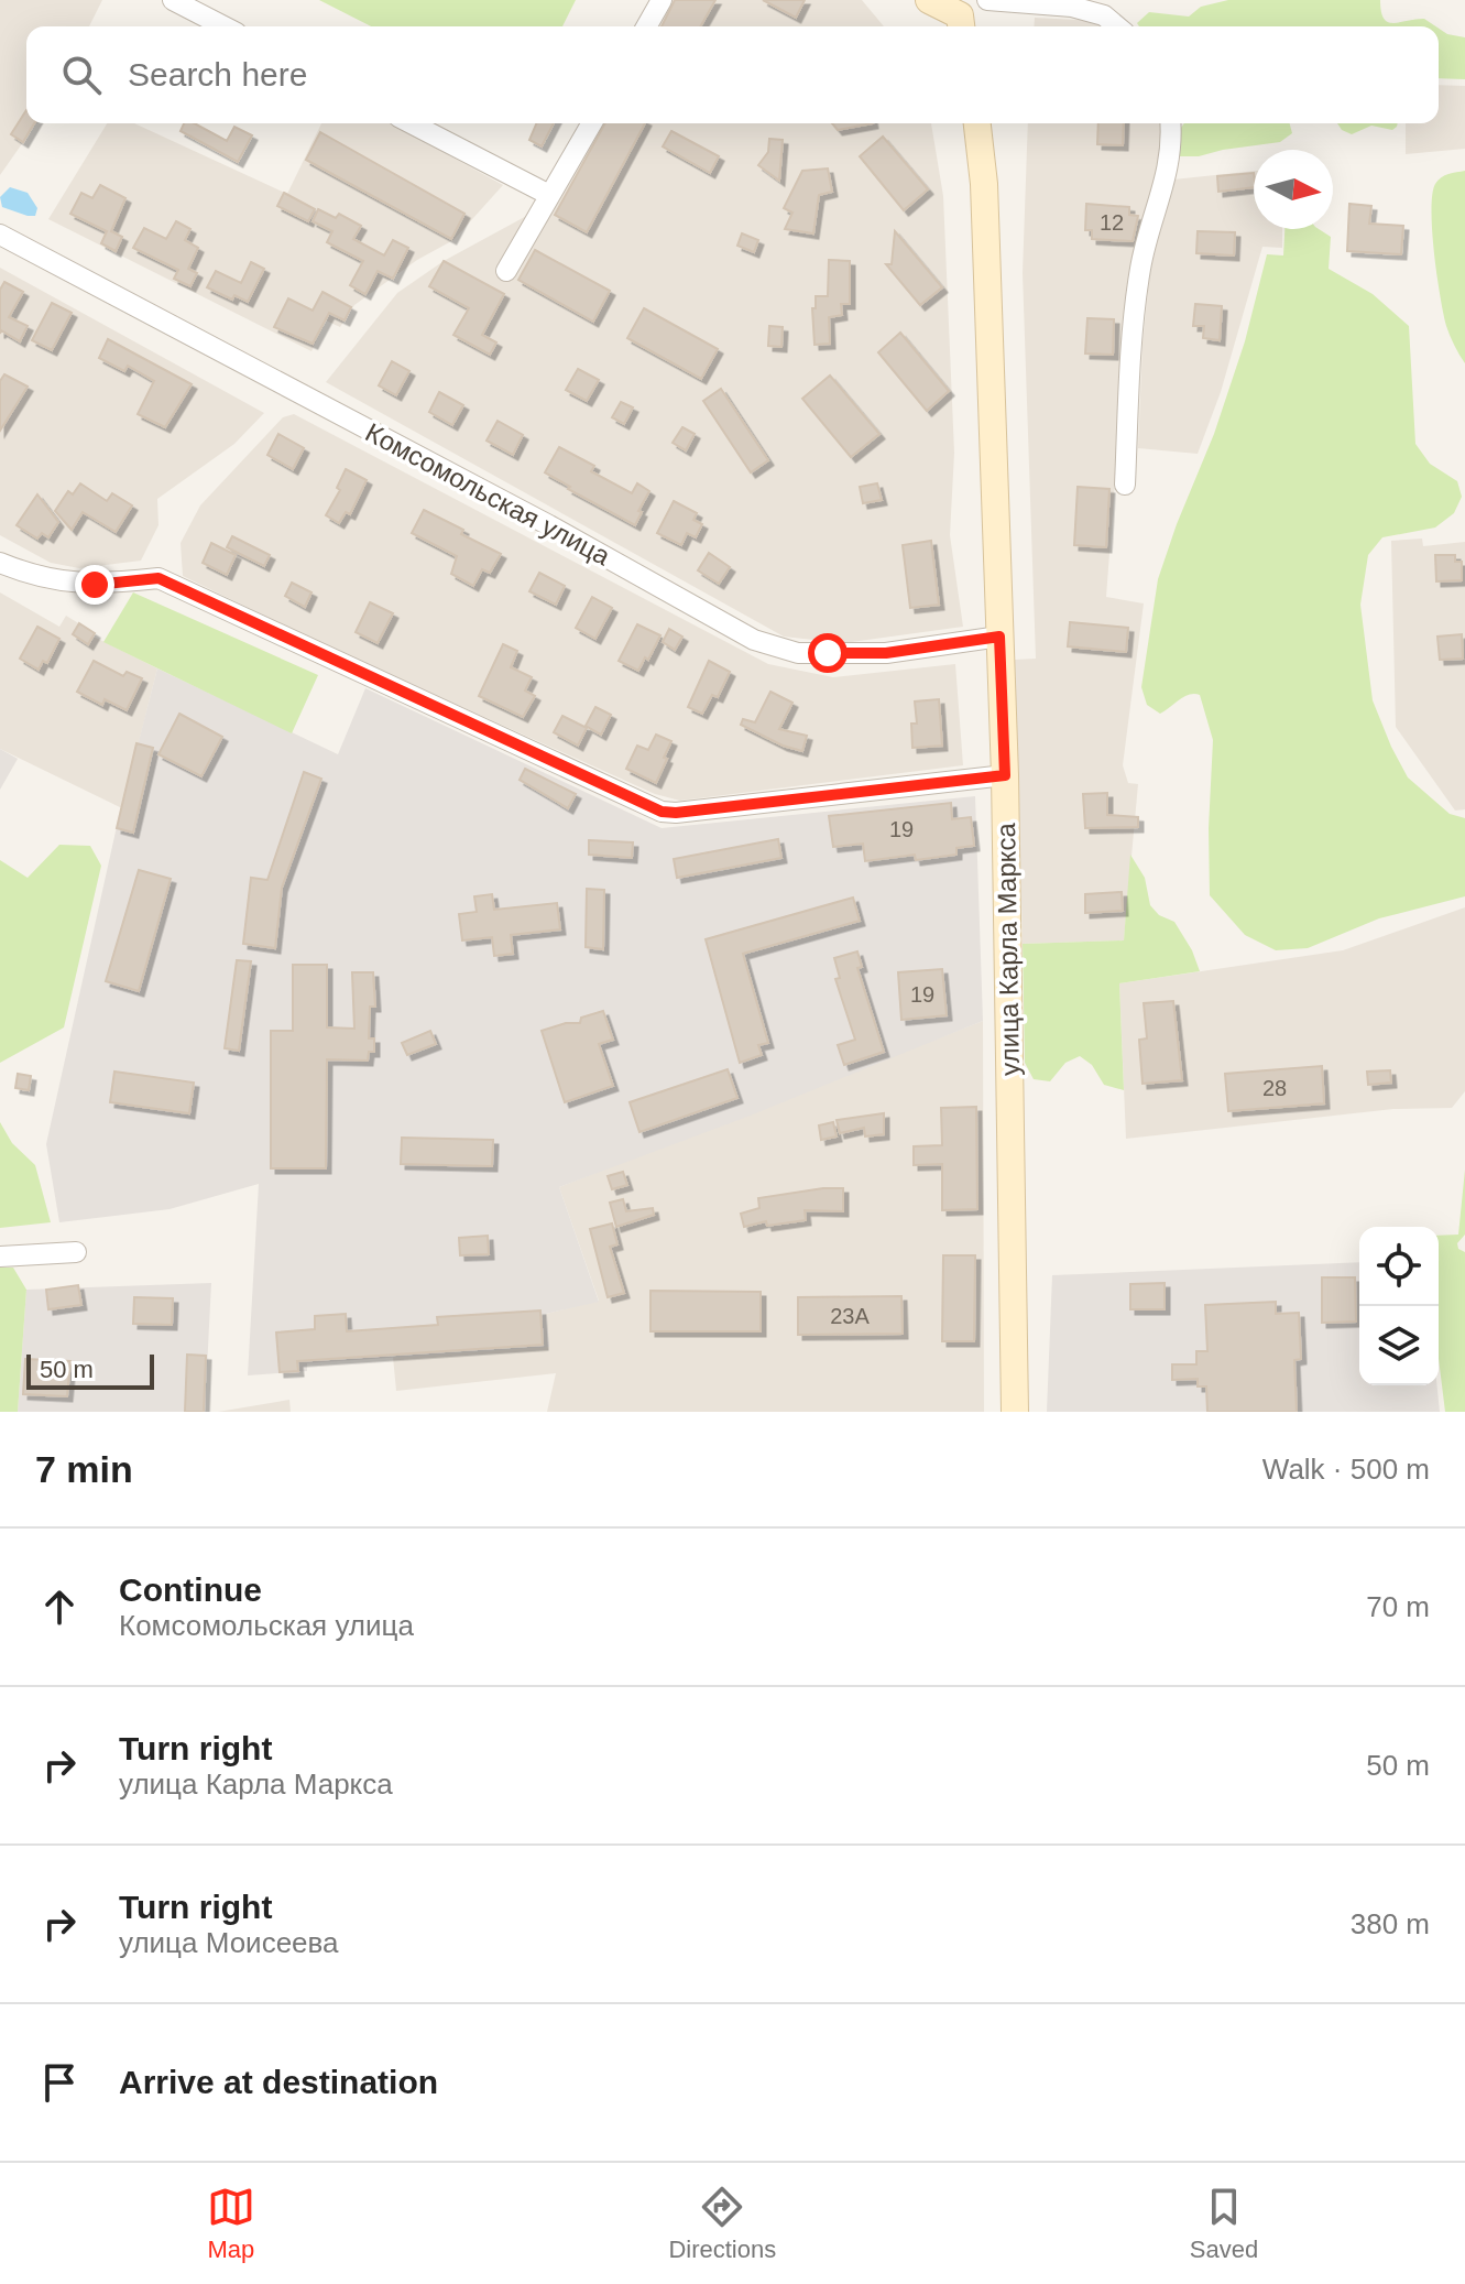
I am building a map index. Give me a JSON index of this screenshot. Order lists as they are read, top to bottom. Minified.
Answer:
{"streets":{"street":["Комсомольская улица","улица Карла Маркса"]},"crossings":[["Комсомольская улица","улица Карла Маркса"]],"house_numbers":["12","19","19","28","23А"],"scale_bar":"50 m","north":"right","page":{"search":"Search here","scale":"50 m","heading":["7 min","Walk · 500 m"],"list":[["Continue","Комсомольская улица","70 m"],["Turn right","улица Карла Маркса","50 m"],["Turn right","улица Моисеева","380 m"],"Arrive at destination"],"nav":["Map","Directions","Saved"]}}
